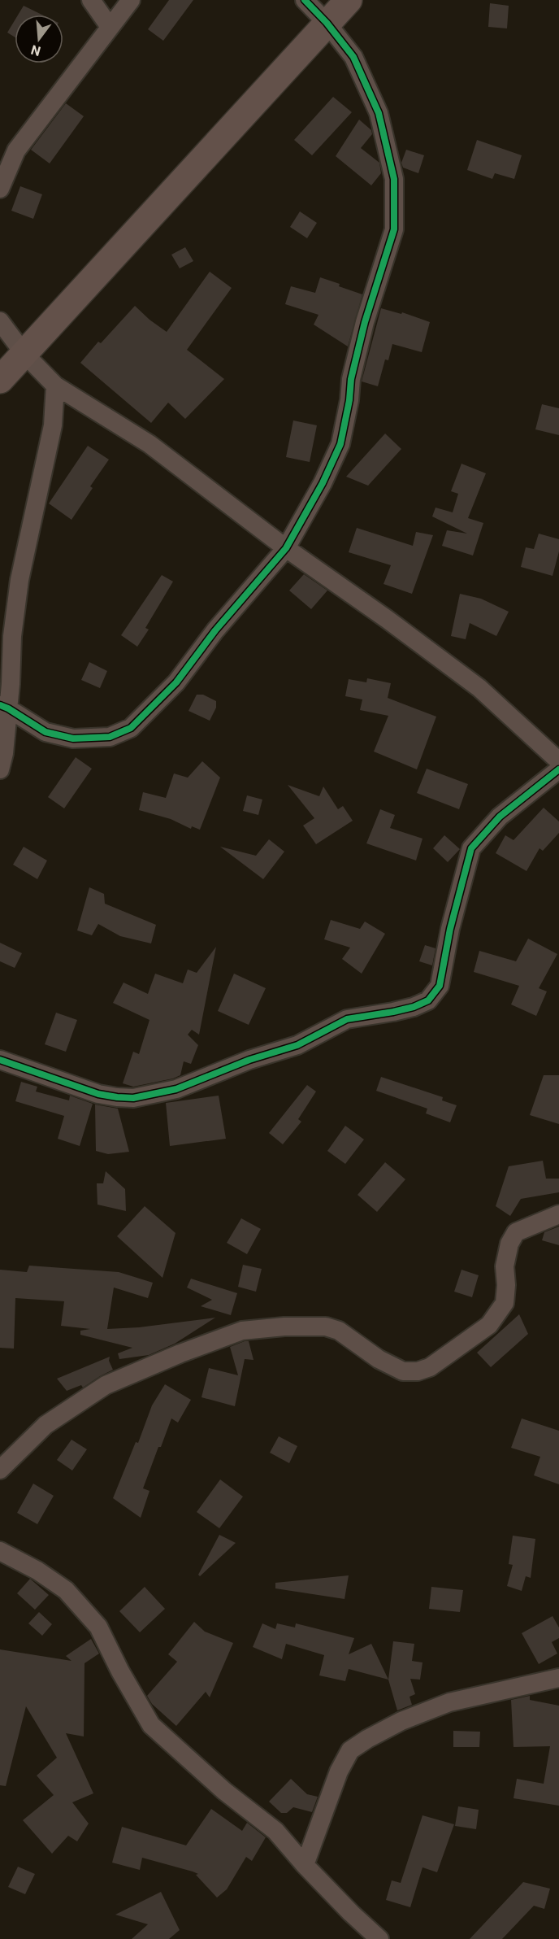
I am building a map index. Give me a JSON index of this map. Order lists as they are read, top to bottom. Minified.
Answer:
{"north":"bottom"}
